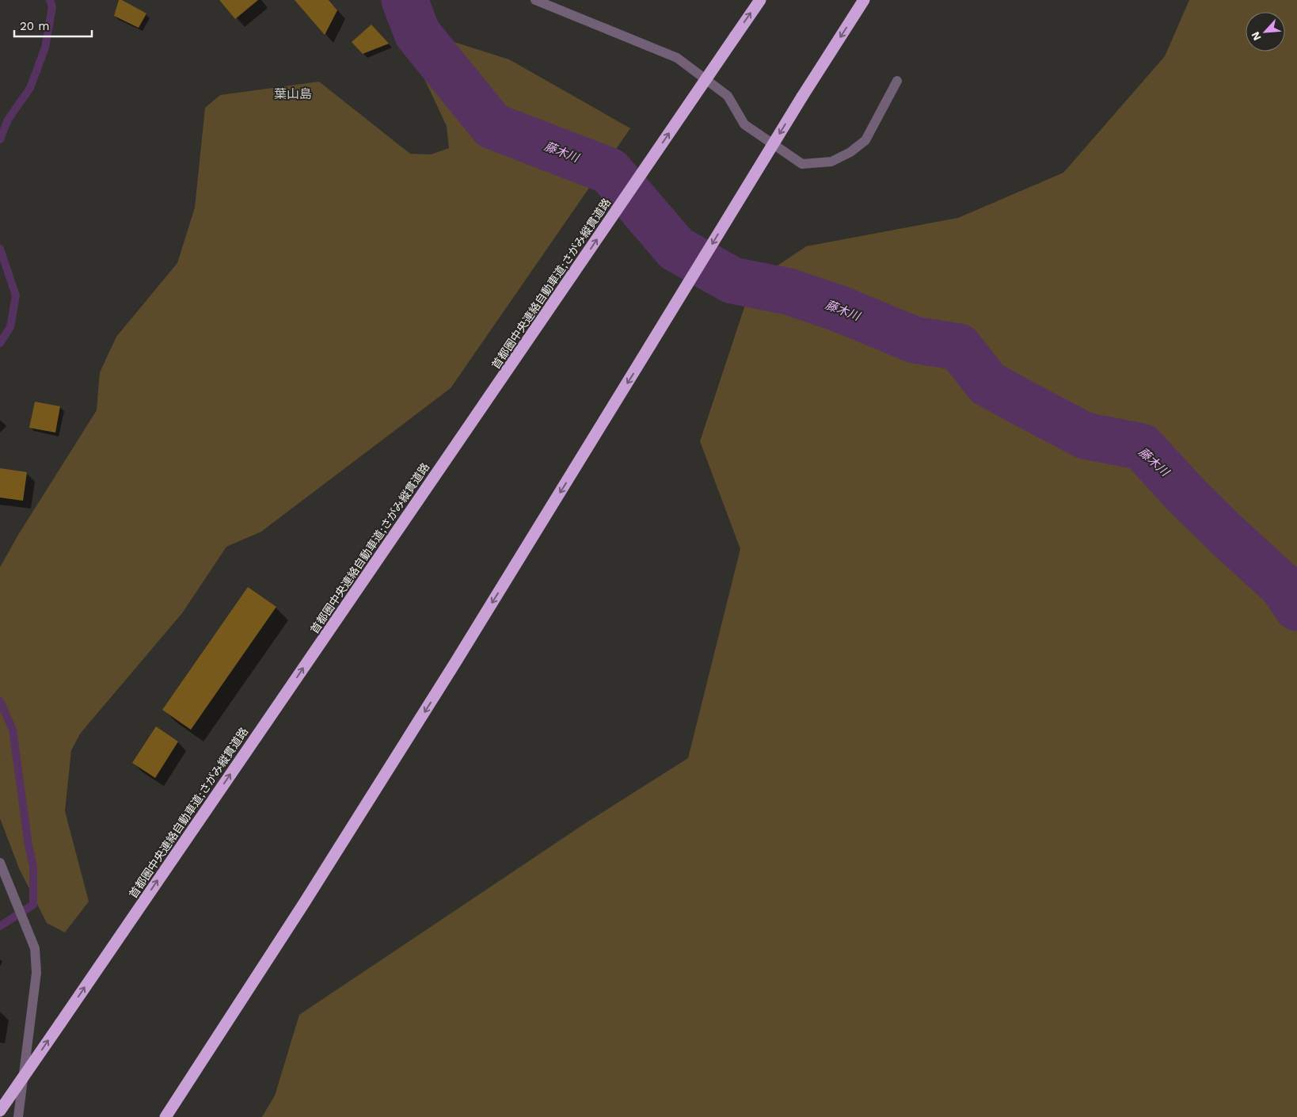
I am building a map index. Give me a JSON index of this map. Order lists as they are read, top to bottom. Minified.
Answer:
{"streets":{"highway":["首都圏中央連絡自動車道;さがみ縦貫道路"]},"districts":["葉山島"],"water":["藤木川"],"scale_bar":"20 m","north":"bottom left"}
